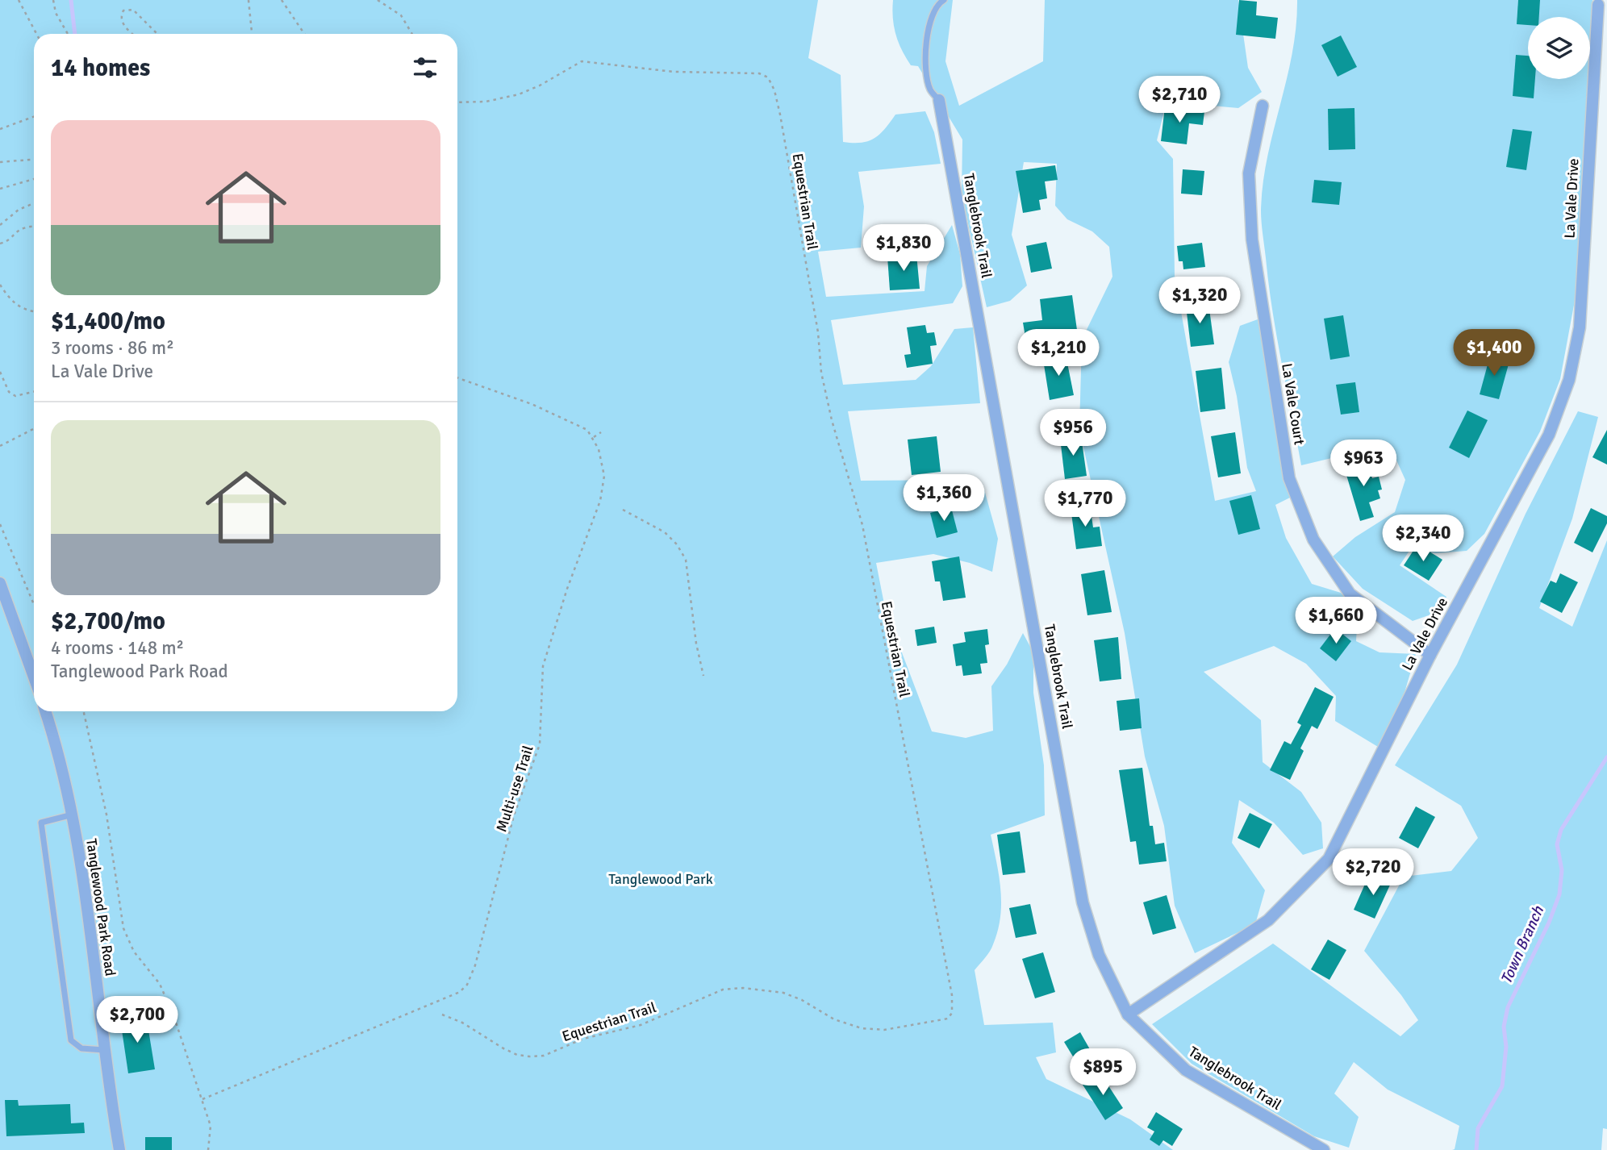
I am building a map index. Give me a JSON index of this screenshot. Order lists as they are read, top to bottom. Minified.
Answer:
{"streets":{"street":["La Vale Drive","Tanglebrook Trail","La Vale Court","Tanglewood Park Road"],"path":["Equestrian Trail","Multi-use Trail"]},"crossings":[["La Vale Drive","Tanglebrook Trail"],["La Vale Drive","La Vale Court"]],"water":["Town Branch"],"parks":["Tanglewood Park"],"page":{"heading":"14 homes","price":["$2,710","$1,830","$1,320","$1,210","$1,400","$956","$963","$1,360","$1,770","$2,340","$1,660","$2,720","$2,700","$895"],"list":[{"name":"$1,400/mo","note":"3 rooms · 86 m² · La Vale Drive"},{"name":"$2,700/mo","note":"4 rooms · 148 m² · Tanglewood Park Road"}]}}
